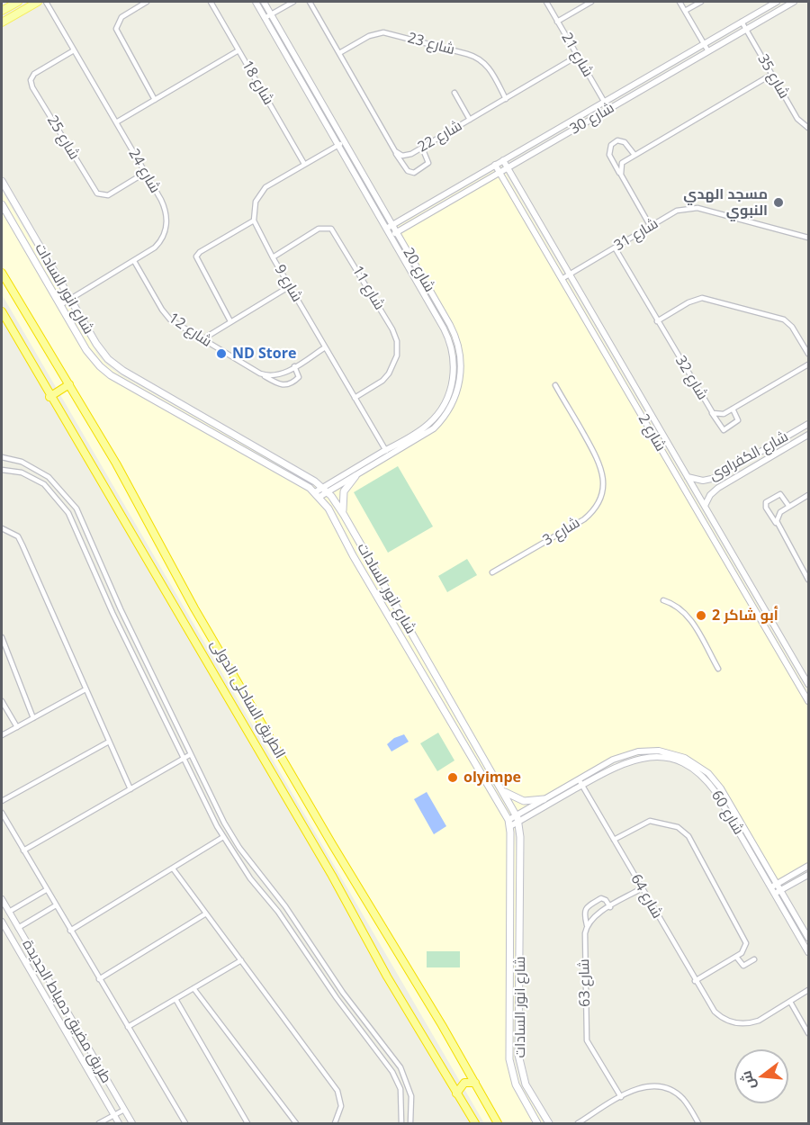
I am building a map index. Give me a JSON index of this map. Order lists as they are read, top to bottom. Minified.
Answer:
{"streets":{"highway":["الطريق الساحلى الدولى"],"main road":["شارع انور السادات"],"street":["شارع 23","شارع 21","شارع 35","شارع 18","شارع 30","شارع 22","شارع 25","شارع 24","شارع 31","شارع 20","شارع 9","شارع 11","شارع 12","شارع 32","شارع 2","شارع الكفراوى","شارع 3","شارع 60","شارع 64","شارع 63","طريق مضيق دمياط الجديدة"]},"crossings":[["شارع 23","شارع 22"],["شارع 21","شارع 30"],["شارع 21","شارع 22"],["شارع 35","شارع 30"],["شارع 30","شارع 20"],["شارع 30","شارع 2"],["شارع 25","شارع 24"],["شارع 24","شارع انور السادات"],["شارع 24","شارع 12"],["شارع 31","شارع 32"],["شارع 31","شارع 2"],["شارع 20","شارع 9"],["شارع 20","شارع انور السادات"],["شارع 9","شارع 11"],["شارع انور السادات","شارع 60"],["شارع 2","شارع الكفراوى"],["شارع 60","شارع 64"]],"places":["مسجد الهدي النبوي","ND Store","أبو شاكر 2","olyimpe"],"north":"left"}
